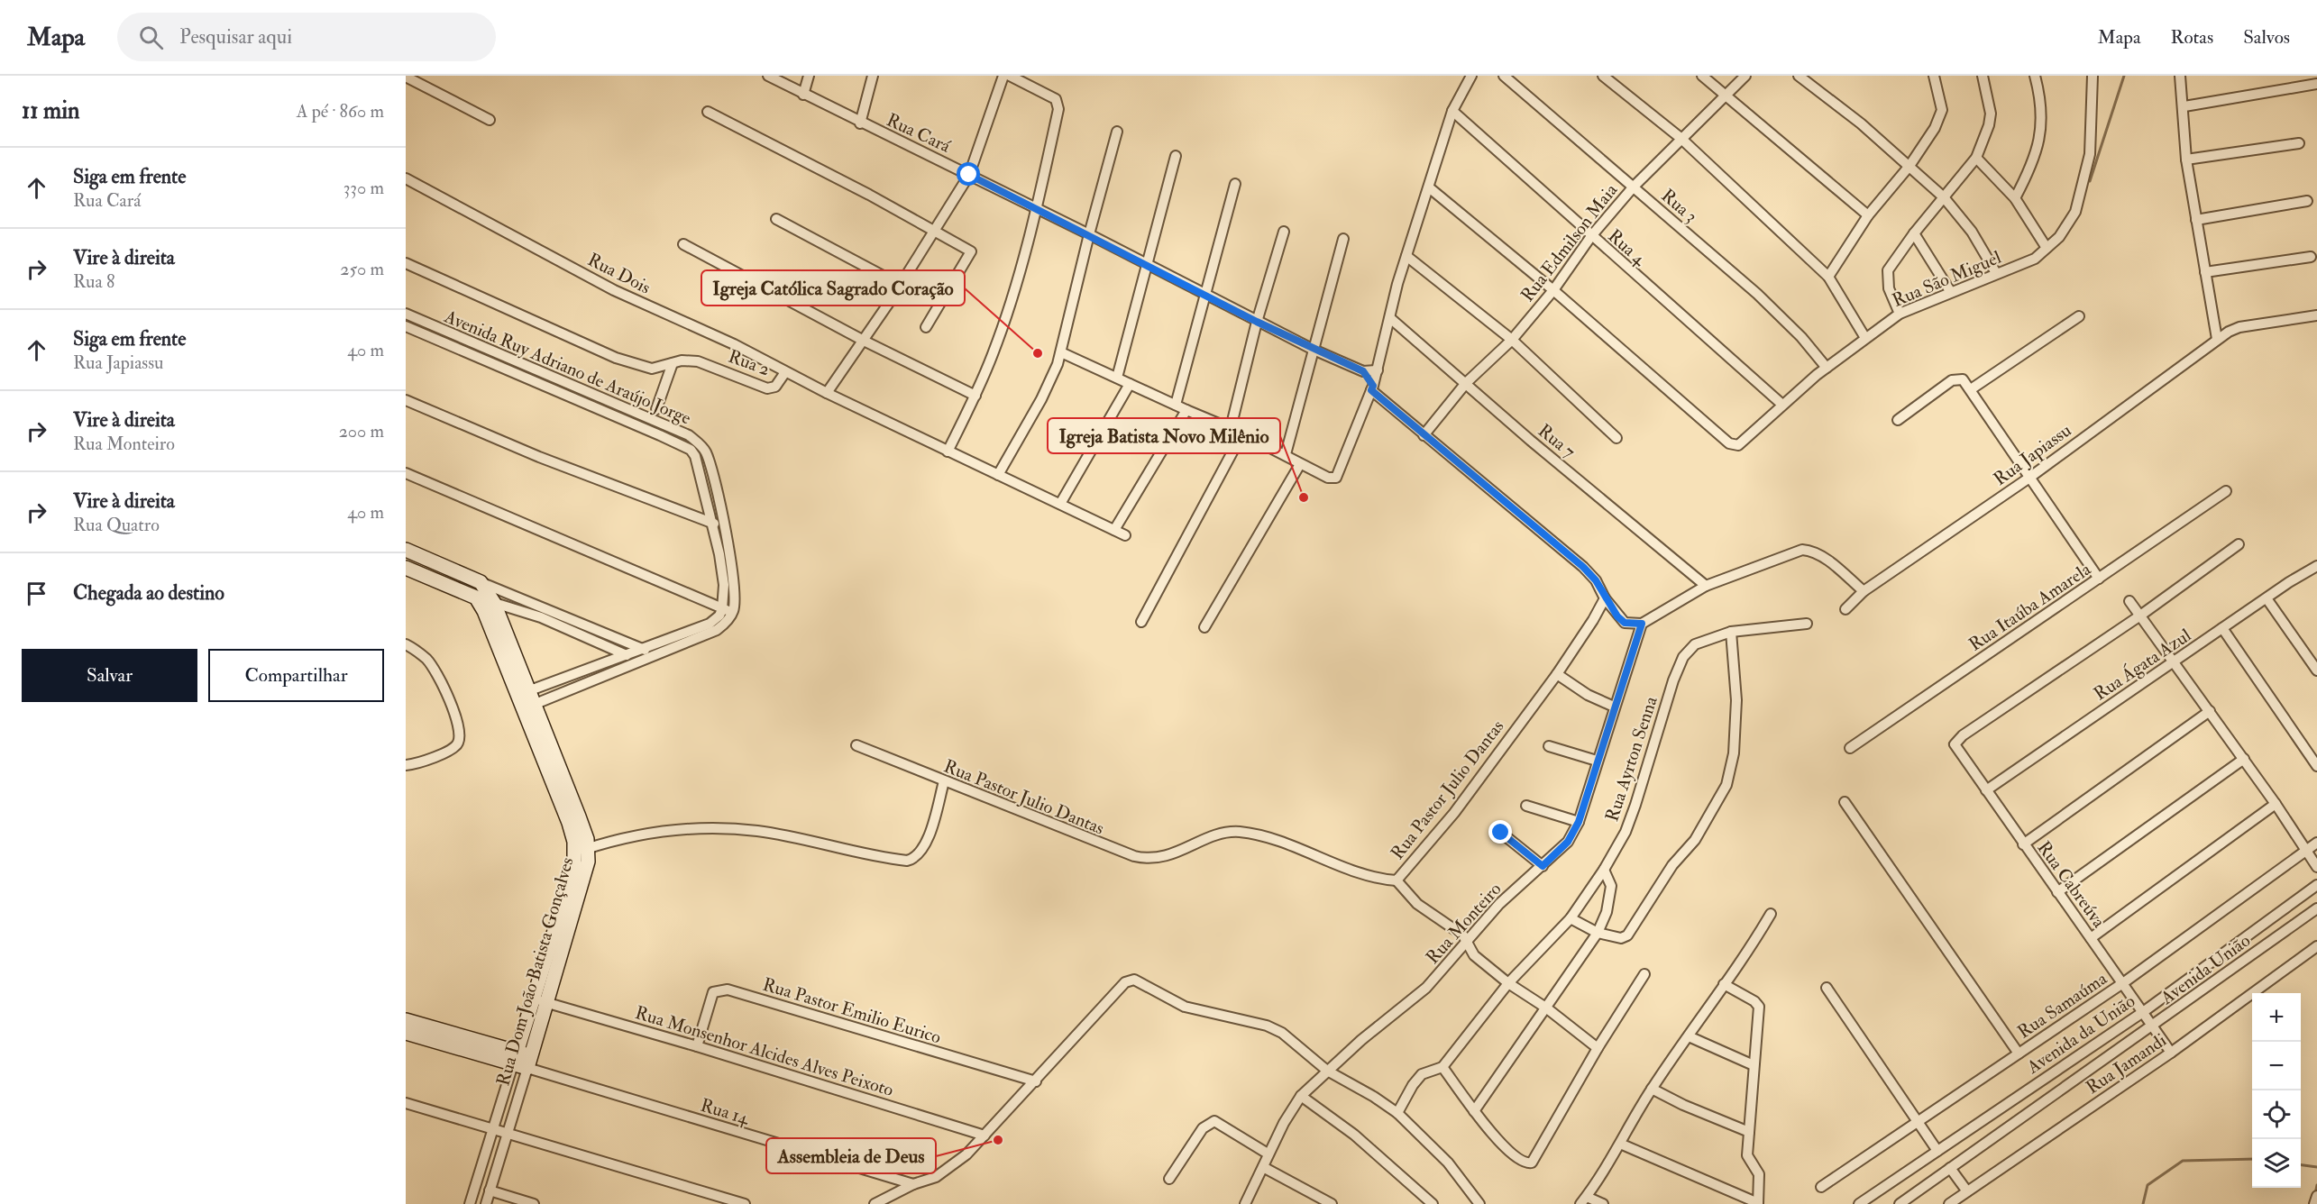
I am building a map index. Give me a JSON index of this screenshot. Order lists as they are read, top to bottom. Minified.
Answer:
{"streets":{"street":["Rua Cará","Rua 3","Rua Edmilson Maia","Rua 4","Rua Dois","Rua São Miguel","Rua 2","Avenida Ruy Adriano de Araújo Jorge","Rua 7","Rua Japiassu","Rua Itaúba Amarela","Rua Ágata Azul","Rua Ayrton Senna","Rua Pastor Julio Dantas","Rua Cabreúva","Rua Monteiro","Avenida União","Rua Dom João Batista Gonçalves","Rua Samaúma","Rua Pastor Emilio Eurico","Avenida da União","Rua Monsenhor Alcides Alves Peixoto","Rua Jamandi","Rua 14"]},"crossings":[["Rua 3","Rua Edmilson Maia"],["Rua 3","Rua São Miguel"],["Rua Edmilson Maia","Rua 4"],["Rua Edmilson Maia","Rua São Miguel"],["Rua Edmilson Maia","Rua 7"],["Rua 4","Rua São Miguel"],["Rua Dois","Rua 2"],["Rua Ágata Azul","Rua Cabreúva"],["Rua Cabreúva","Avenida União"],["Rua Cabreúva","Rua Samaúma"],["Rua Cabreúva","Avenida da União"],["Rua Cabreúva","Rua Jamandi"],["Rua Dom João Batista Gonçalves","Rua Monsenhor Alcides Alves Peixoto"],["Rua Dom João Batista Gonçalves","Rua 14"],["Rua Pastor Emilio Eurico","Rua Monsenhor Alcides Alves Peixoto"]],"places":["Igreja Católica Sagrado Coração","Igreja Batista Novo Milênio","Assembleia de Deus"],"page":{"header":"Mapa","search":"Pesquisar aqui","nav":["Mapa","Rotas","Salvos"],"heading":["11 min","A pé · 860 m"],"list":[["Siga em frente","Rua Cará","330 m"],["Vire à direita","Rua 8","250 m"],["Siga em frente","Rua Japiassu","40 m"],["Vire à direita","Rua Monteiro","200 m"],["Vire à direita","Rua Quatro","40 m"],"Chegada ao destino"],"buttons":["Salvar","Compartilhar"],"map_buttons":["+","−"]}}
